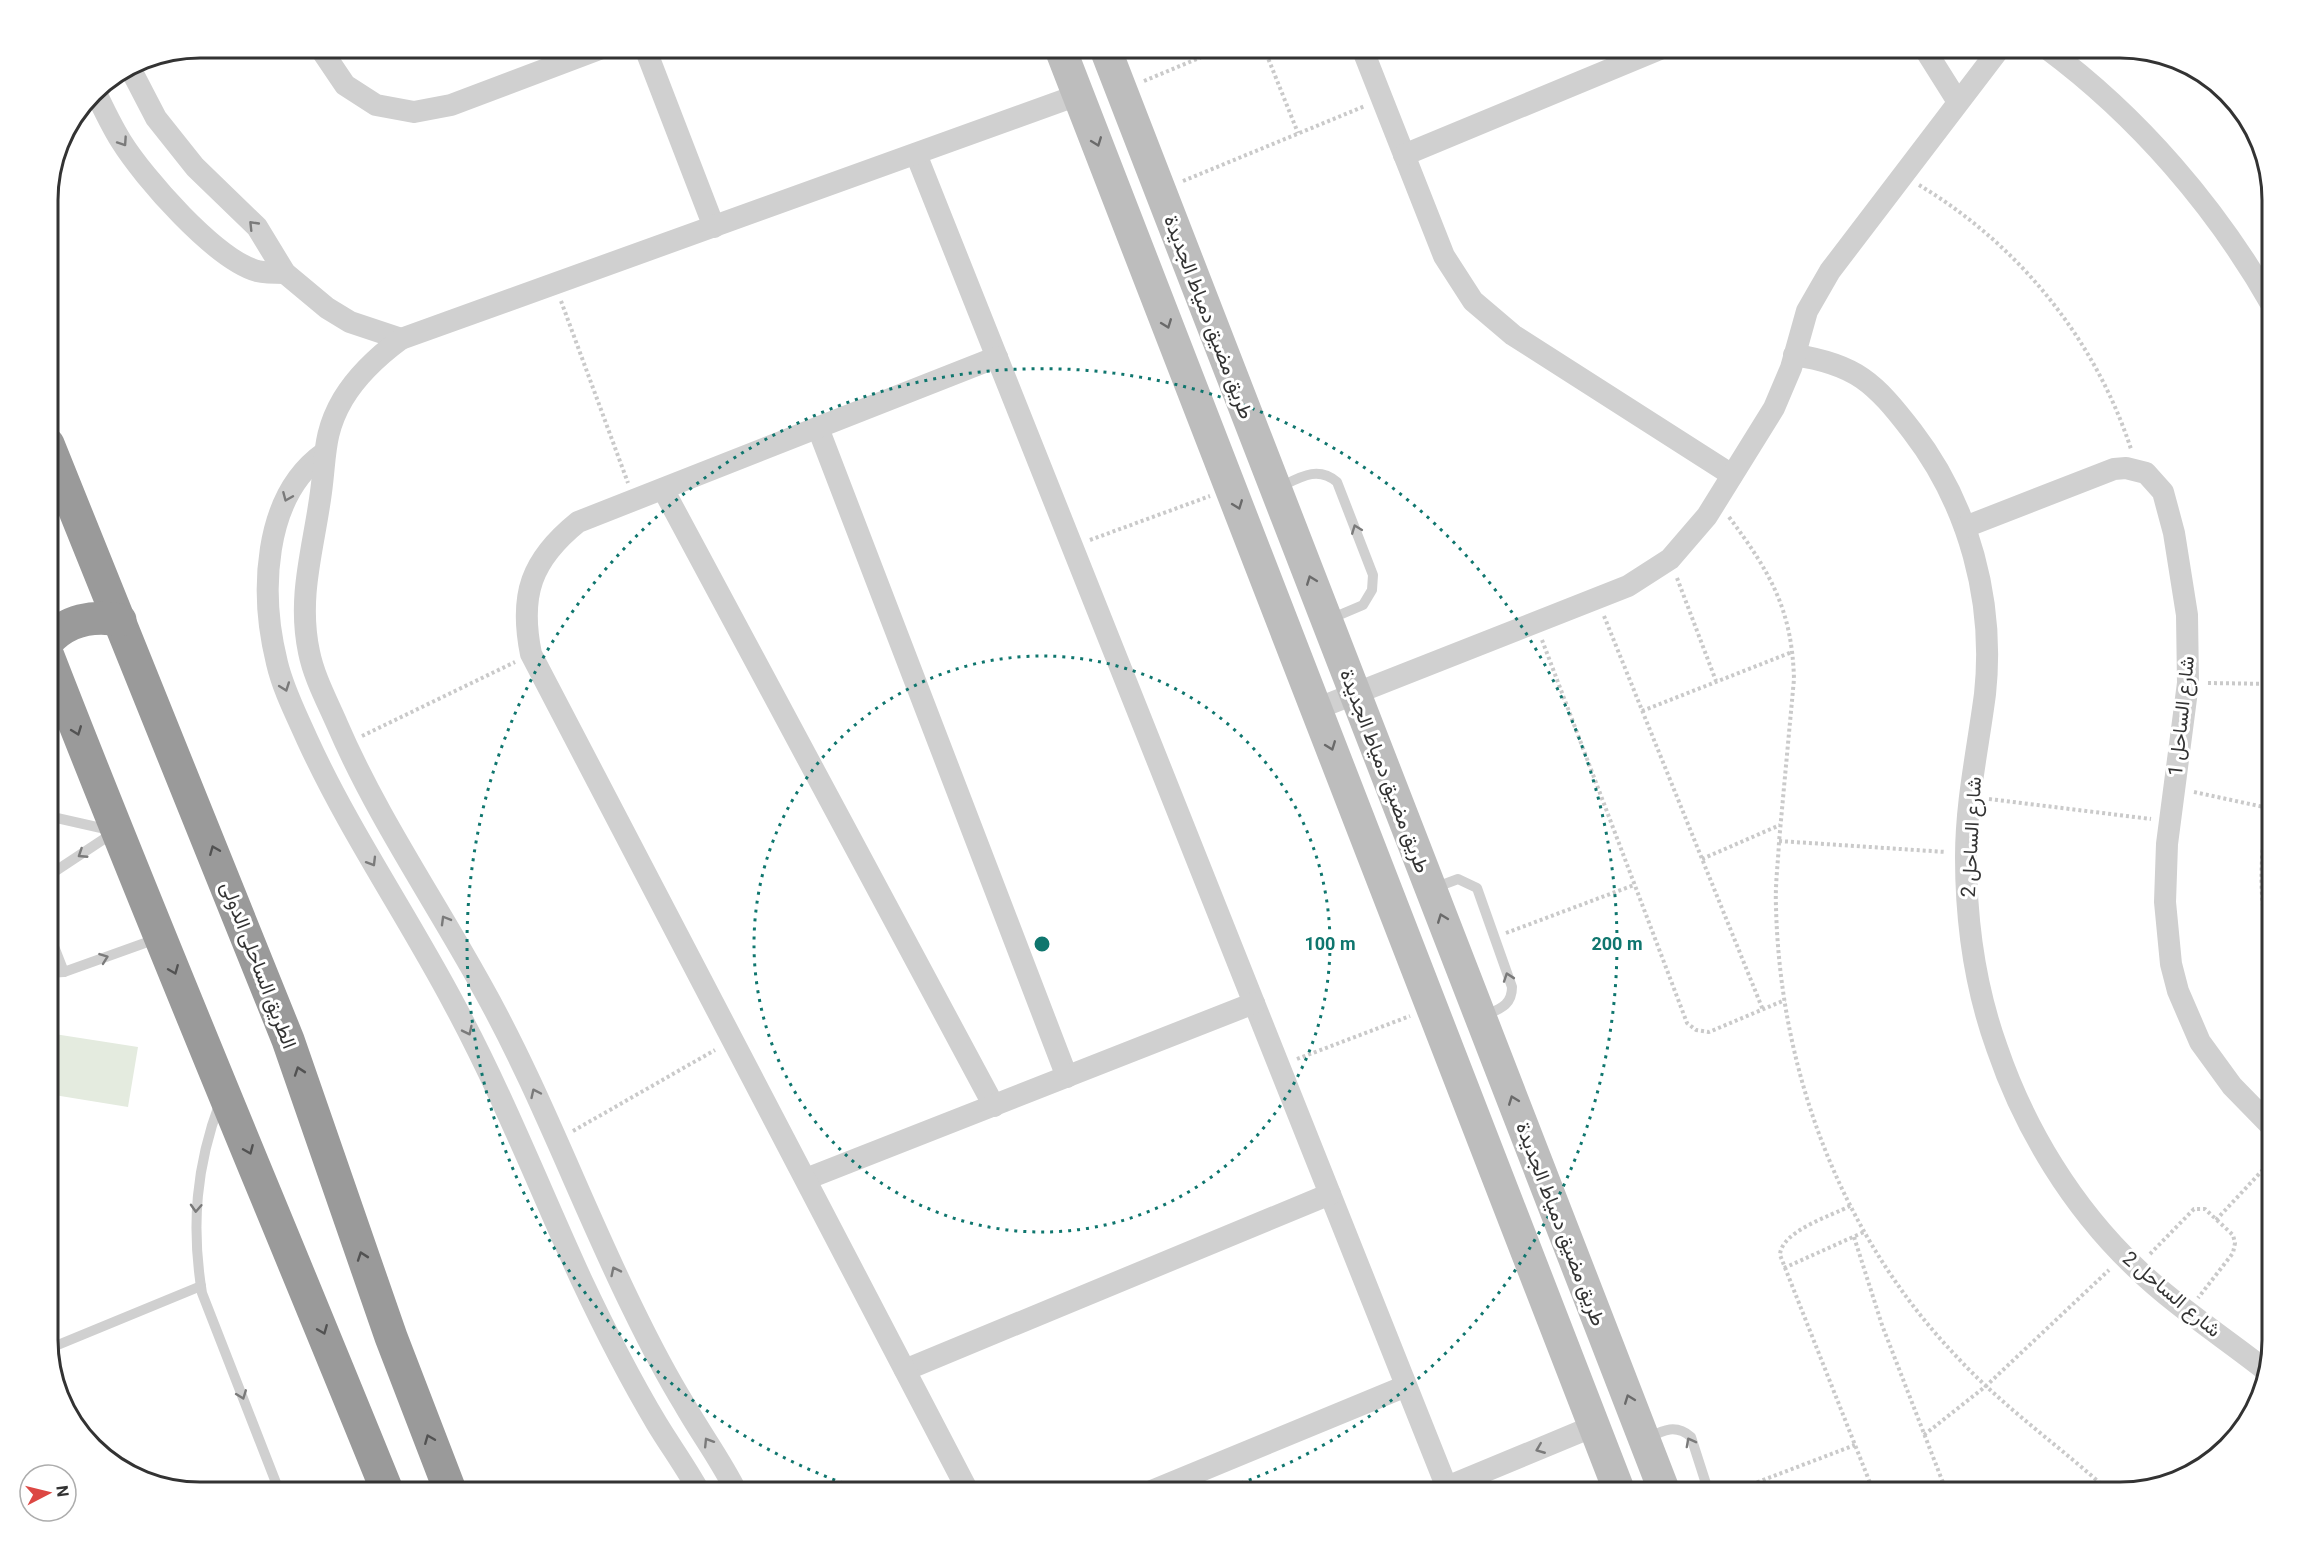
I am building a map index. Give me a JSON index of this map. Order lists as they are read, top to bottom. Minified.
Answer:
{"streets":{"highway":["الطريق الساحلى الدولى"],"street":["طريق مضيق دمياط الجديدة","شارع الساحل 1","شارع الساحل 2"]},"north":"right","rings":["100 m","200 m"]}
